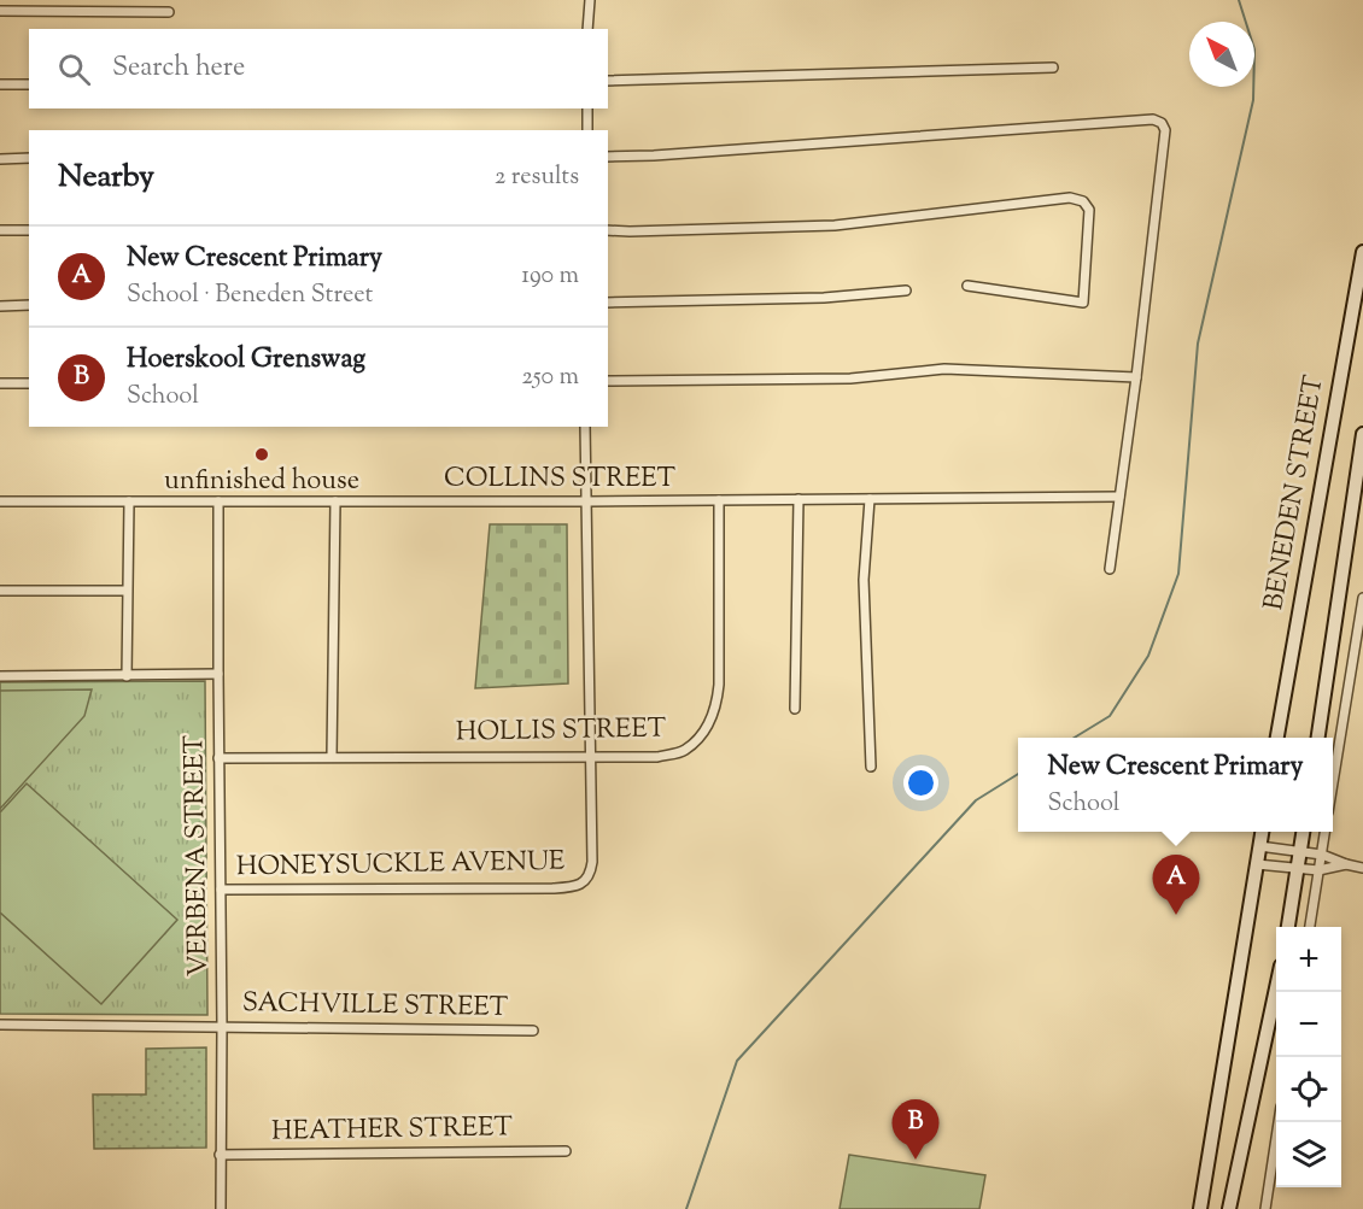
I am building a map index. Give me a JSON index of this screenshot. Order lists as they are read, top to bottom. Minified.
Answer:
{"streets":{"main road":["BENEDEN STREET"],"street":["COLLINS STREET","HOLLIS STREET","VERBENA STREET","HONEYSUCKLE AVENUE","SACHVILLE STREET","HEATHER STREET"]},"crossings":[["COLLINS STREET","HOLLIS STREET"],["COLLINS STREET","VERBENA STREET"],["HOLLIS STREET","VERBENA STREET"],["HOLLIS STREET","HONEYSUCKLE AVENUE"],["VERBENA STREET","HONEYSUCKLE AVENUE"],["VERBENA STREET","SACHVILLE STREET"],["VERBENA STREET","HEATHER STREET"]],"places":["unfinished house"],"north":"top left","page":{"search":"Search here","heading":["Nearby","2 results"],"list":[{"mark":"A","name":"New Crescent Primary","note":"School · Beneden Street","value":"190 m"},{"mark":"B","name":"Hoerskool Grenswag","note":"School","value":"250 m"}],"popup":["New Crescent Primary","School"],"pins":["A","B"],"map_buttons":["+","−"]}}
